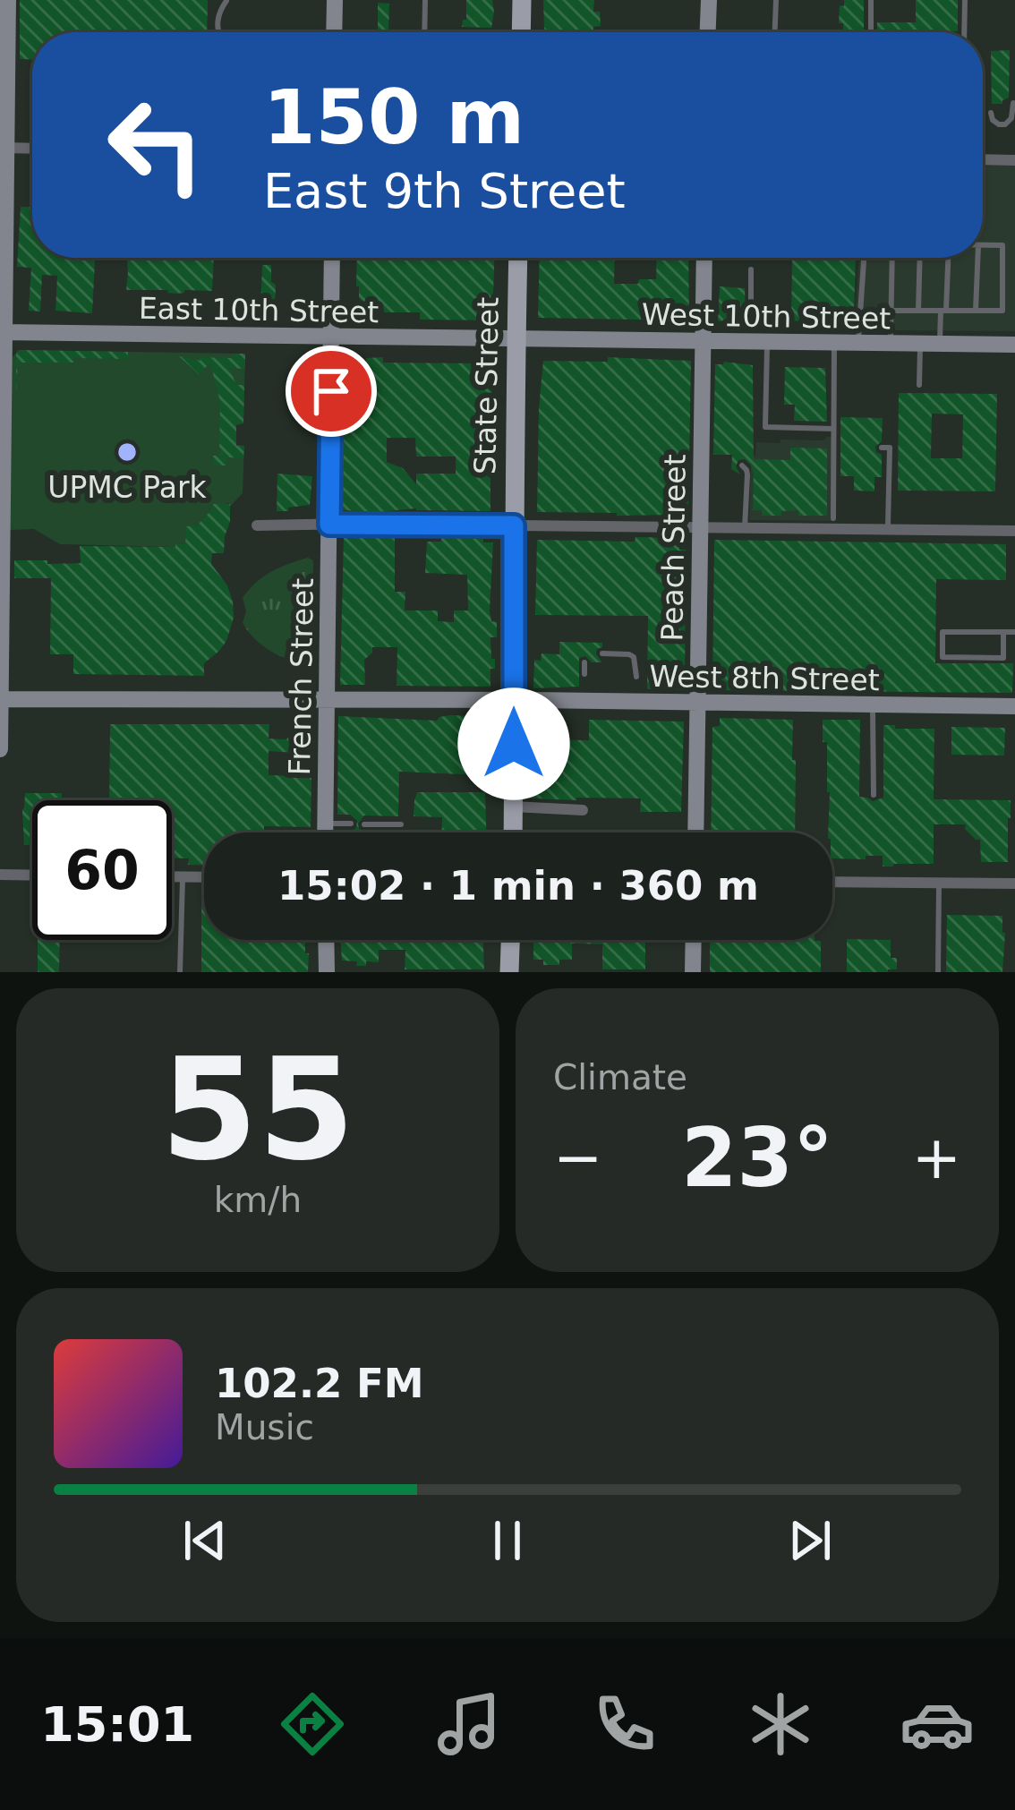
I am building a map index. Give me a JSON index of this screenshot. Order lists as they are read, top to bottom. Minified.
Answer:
{"streets":{"main road":["State Street"],"street":["East 10th Street","West 10th Street","Peach Street","French Street","West 8th Street"]},"crossings":[["East 10th Street","West 10th Street"],["East 10th Street","State Street"],["East 10th Street","French Street"],["West 10th Street","State Street"],["West 10th Street","Peach Street"],["State Street","West 8th Street"],["Peach Street","West 8th Street"],["French Street","West 8th Street"]],"places":["UPMC Park"],"page":{"turn":["150 m","East 9th Street"],"limit":"60","trip":"15:02 · 1 min · 360 m","tile":[["55","km/h"],"Climate"],"heat":["−","23°","+"],"song":["102.2 FM","Music"],"tabs":"15:01"}}
